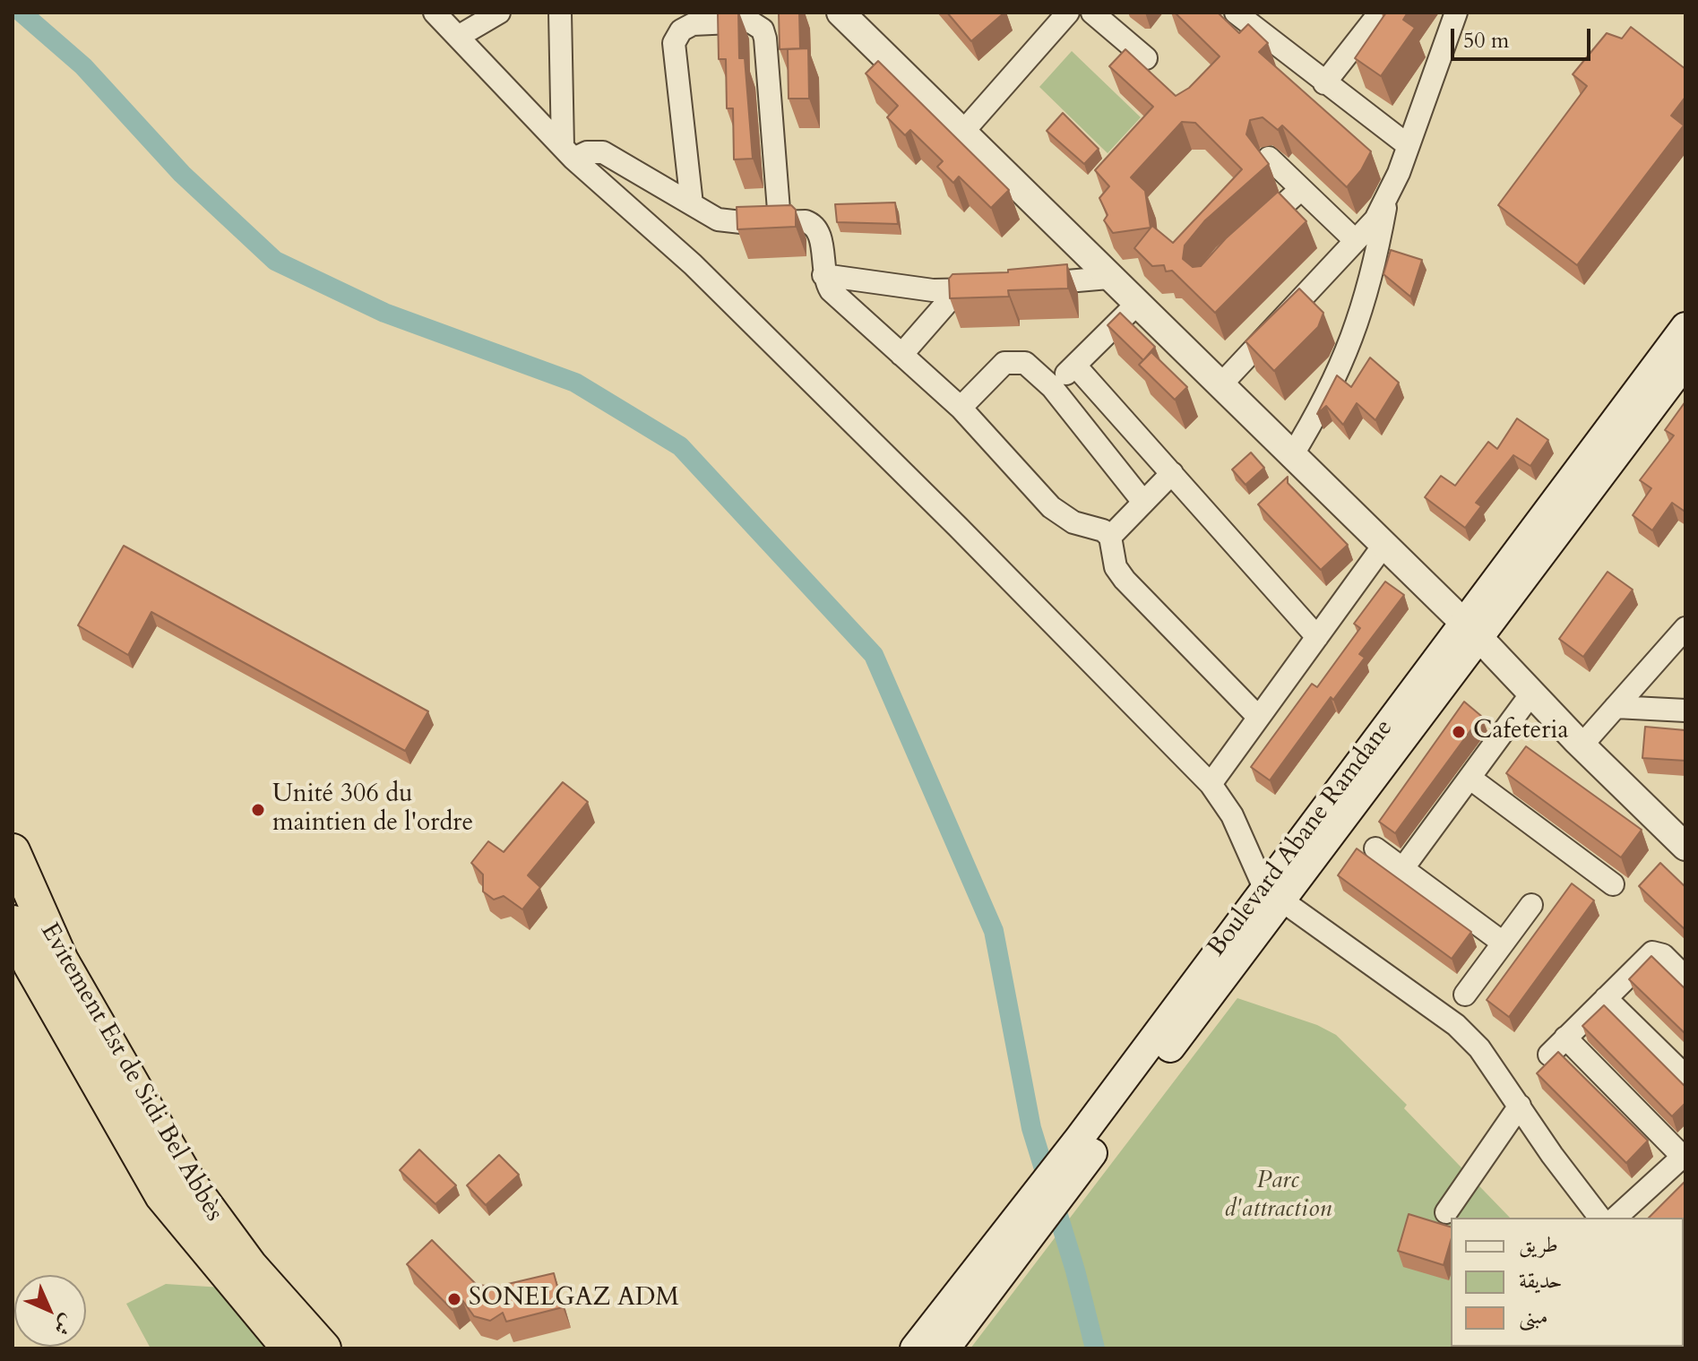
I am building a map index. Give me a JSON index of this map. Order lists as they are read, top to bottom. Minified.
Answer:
{"streets":{"highway":["Evitement Est de Sidi Bel Abbès"],"main road":["Boulevard Abane Ramdane"]},"parks":["Parc d'attraction"],"places":["Cafeteria","Unité 306 du maintien de l'ordre","SONELGAZ ADM"],"legend":["طريق","حديقة","مبنى"],"scale_bar":"50 m","north":"bottom right"}
